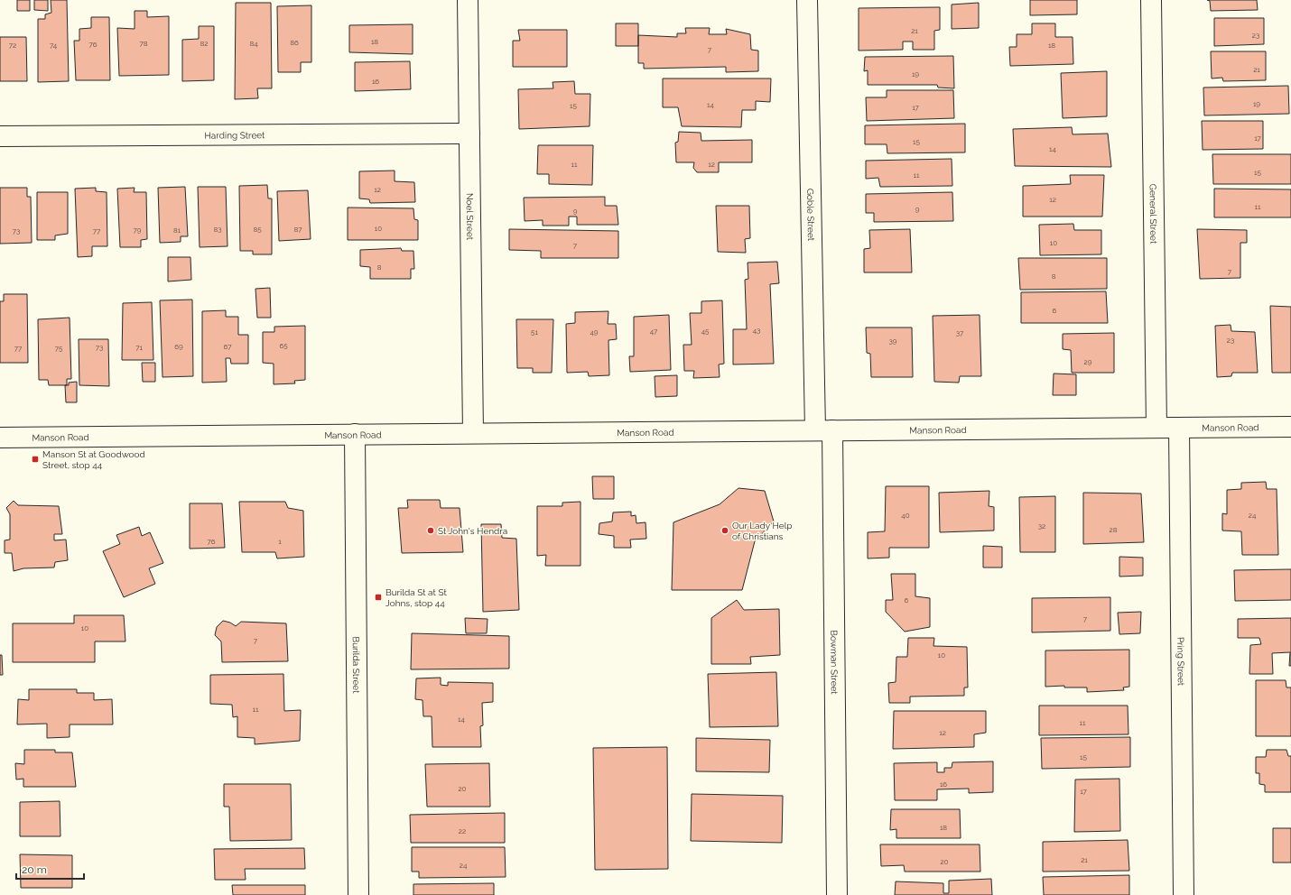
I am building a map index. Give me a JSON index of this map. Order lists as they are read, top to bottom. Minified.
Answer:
{"streets":{"street":["Harding Street","General Street","Goble Street","Noel Street","Manson Road","Pring Street","Bowman Street","Burilda Street"]},"crossings":[["Harding Street","Noel Street"],["General Street","Manson Road"],["Goble Street","Manson Road"],["Goble Street","Bowman Street"],["Noel Street","Manson Road"],["Manson Road","Pring Street"],["Manson Road","Bowman Street"],["Manson Road","Burilda Street"]],"places":{"transit":["Manson St at Goodwood Street, stop 44","Burilda St at St Johns, stop 44"],"other":["St John's Hendra","Our Lady Help of Christians"]},"house_numbers":["21","23","18","86","78","82","84","76","72","74","18","7","21","19","16","19","14","15","17","17","15","14","11","12","15","11","12","12","11","9","9","10","83","85","87","79","81","73","77","10","7","8","7","8","6","43","47","45","51","49","37","23","39","65","69","67","73","71","77","75","29","40","24","32","28","76","1","6","7","10","7","10","11","14","11","12","15","16","20","17","18","22","21","20","24"],"scale_bar":"20 m"}
